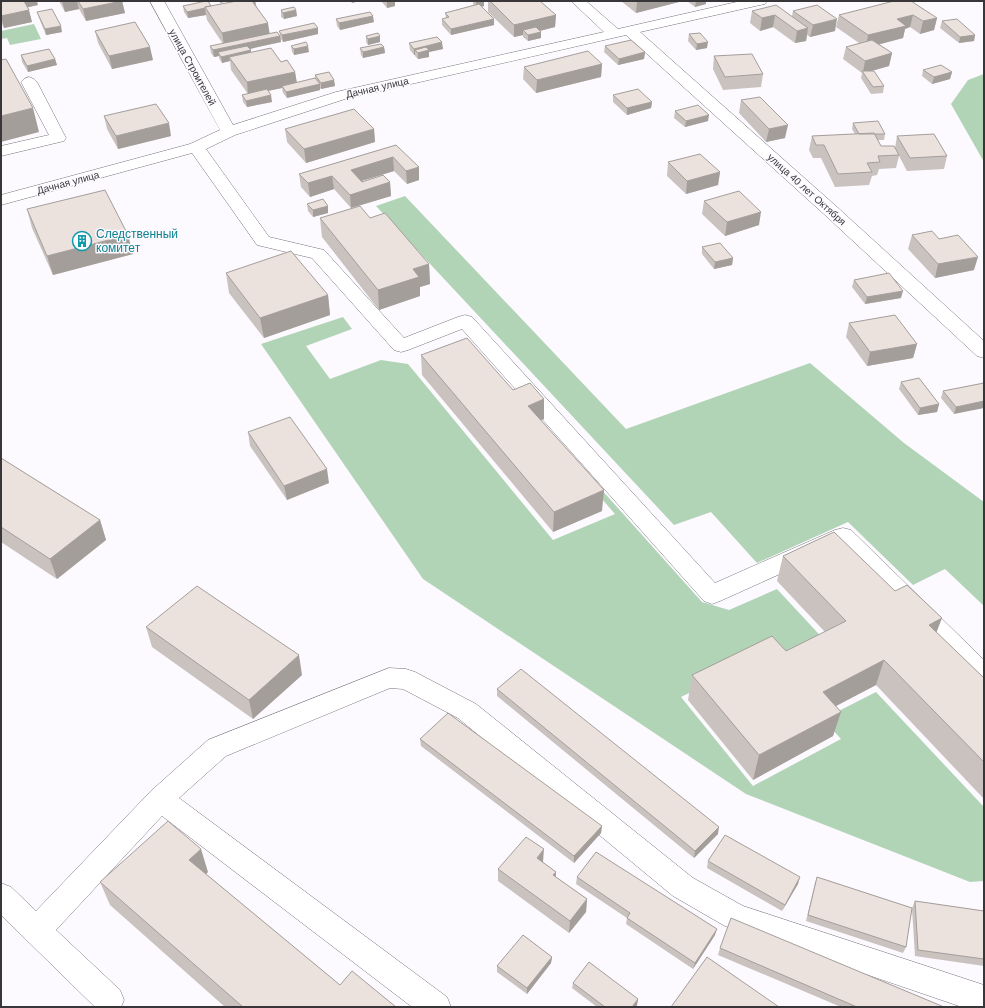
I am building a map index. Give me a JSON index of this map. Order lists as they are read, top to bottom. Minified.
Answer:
{"streets":{"street":["улица Строителей","Дачная улица","улица 40 лет Октября"]},"crossings":[["улица Строителей","Дачная улица"],["Дачная улица","улица 40 лет Октября"]],"places":{"building":["Следственный комитет"]}}
